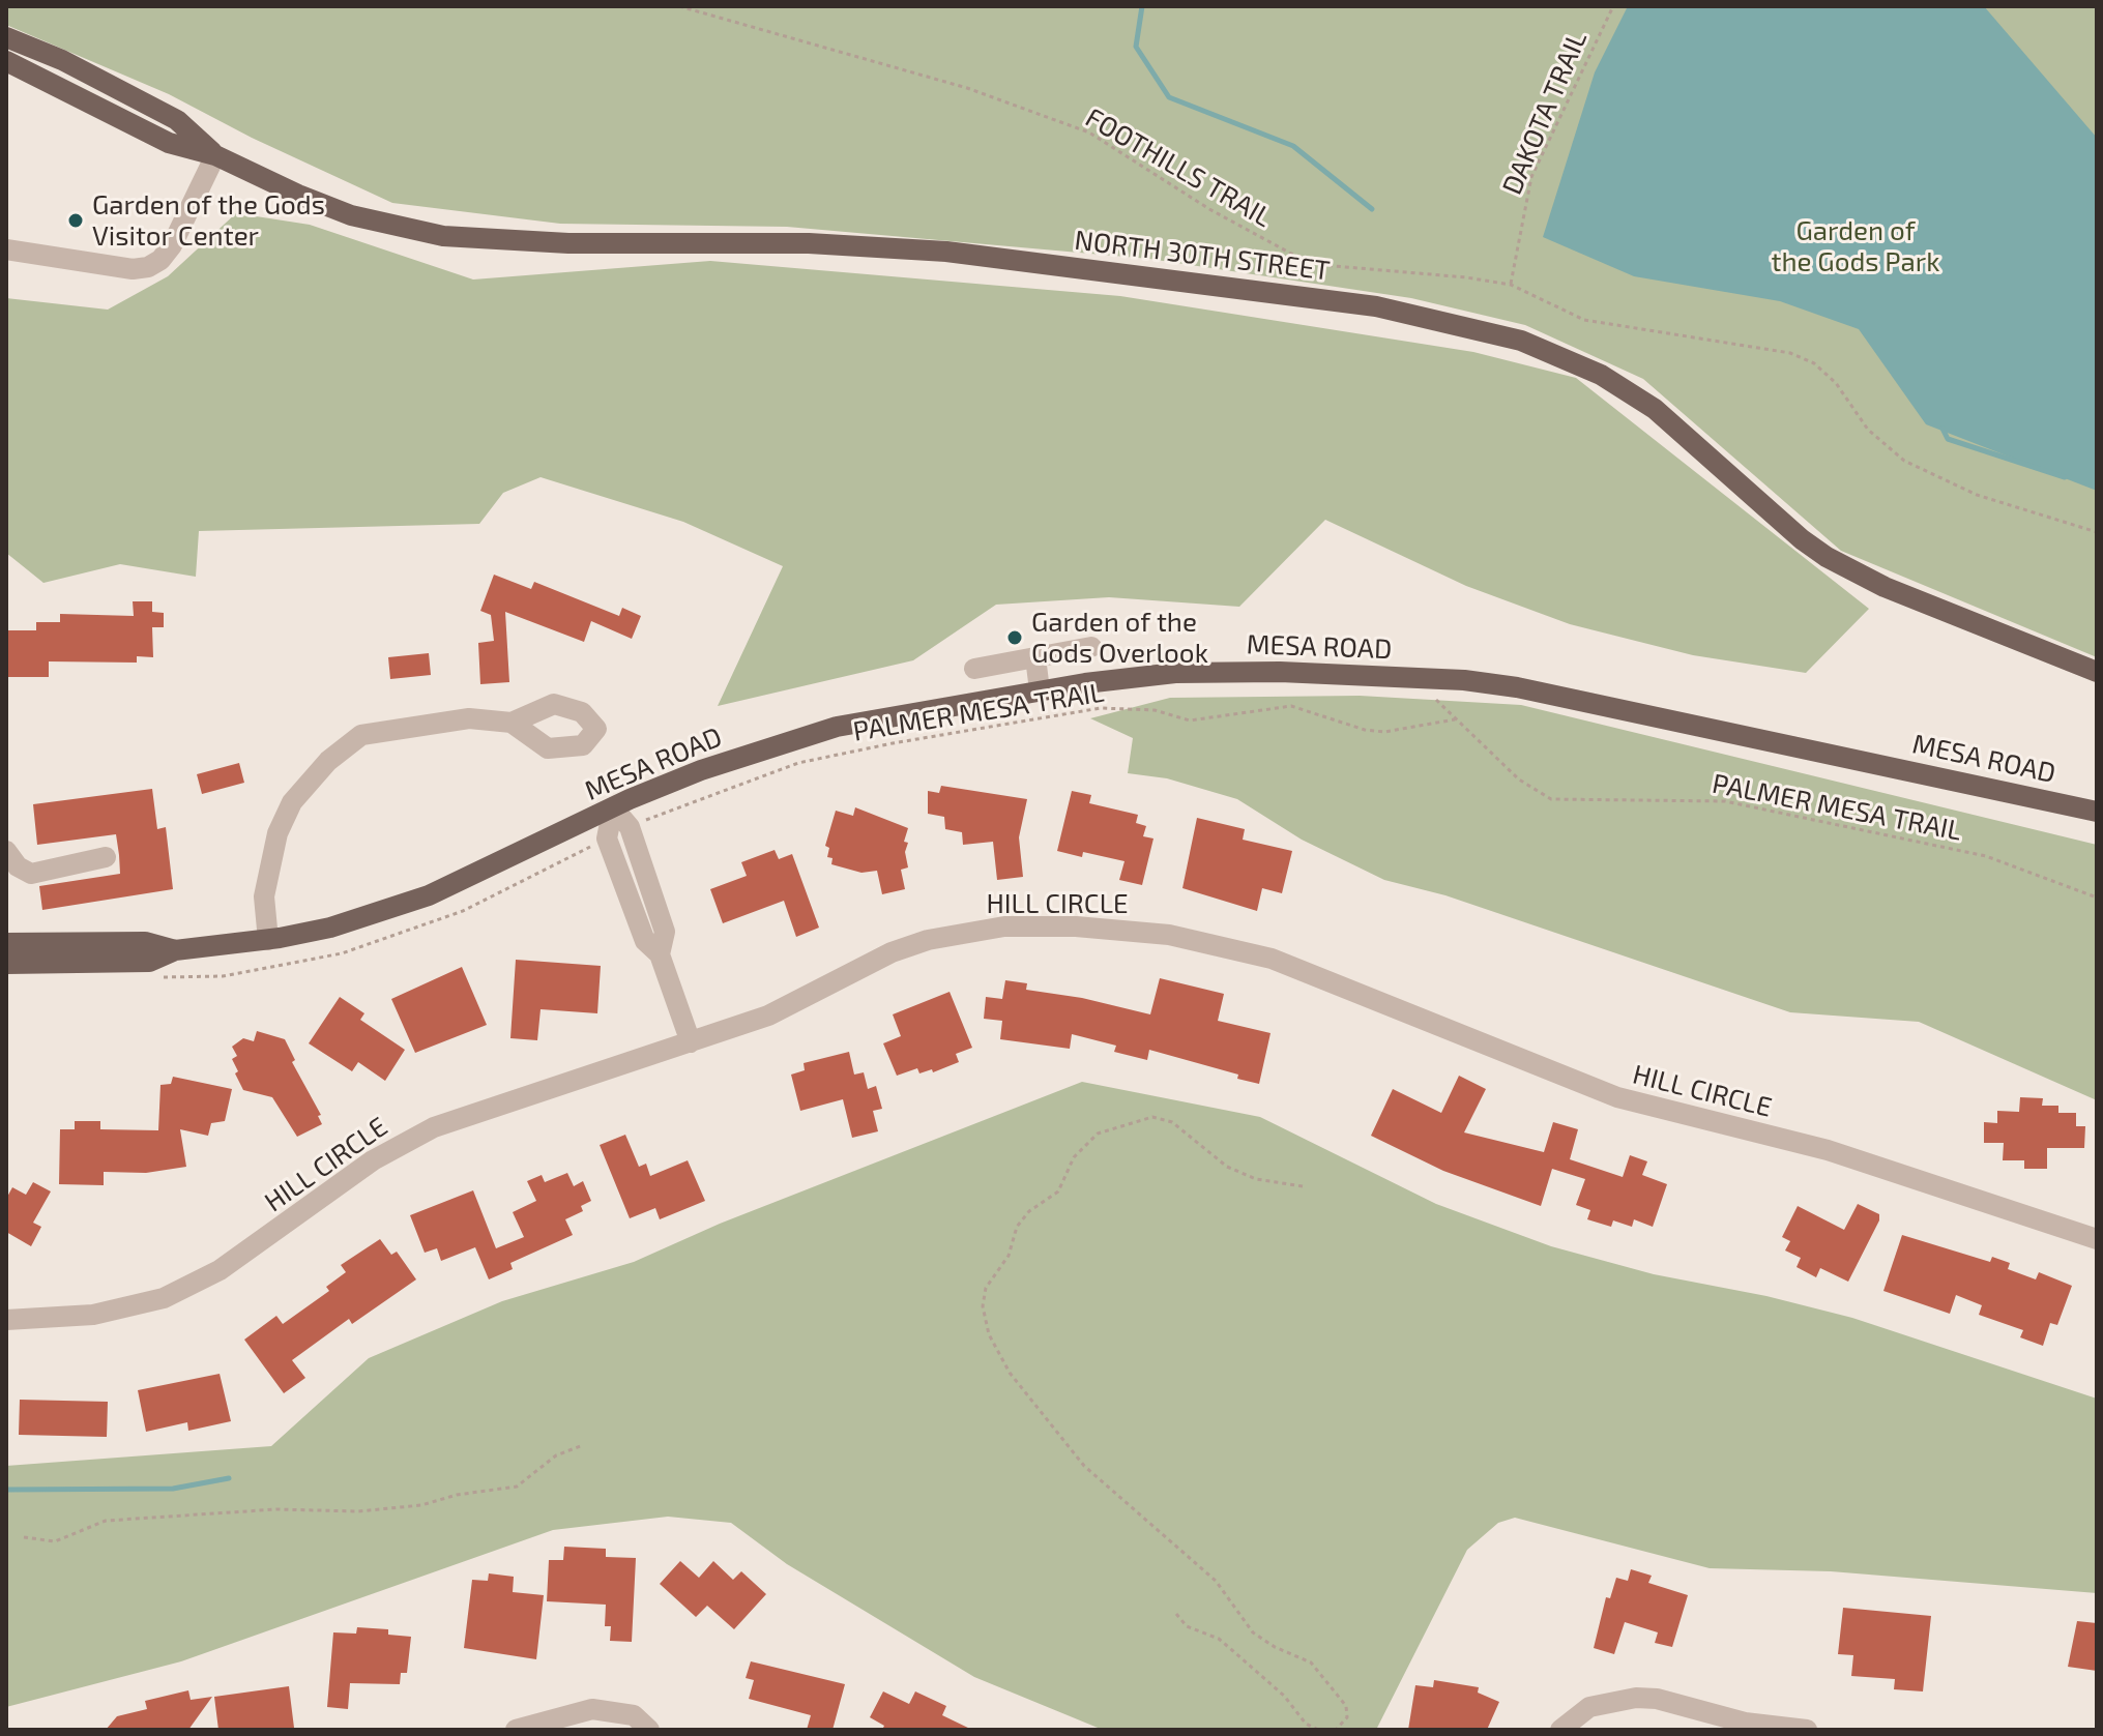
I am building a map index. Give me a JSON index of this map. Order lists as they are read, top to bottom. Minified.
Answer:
{"streets":{"main road":["NORTH 30TH STREET","MESA ROAD"],"street":["HILL CIRCLE"],"path":["DAKOTA TRAIL","FOOTHILLS TRAIL","PALMER MESA TRAIL"]},"crossings":[["DAKOTA TRAIL","FOOTHILLS TRAIL"]],"parks":["Garden of the Gods Park"],"places":["Garden of the Gods Visitor Center","Garden of the Gods Overlook"]}
